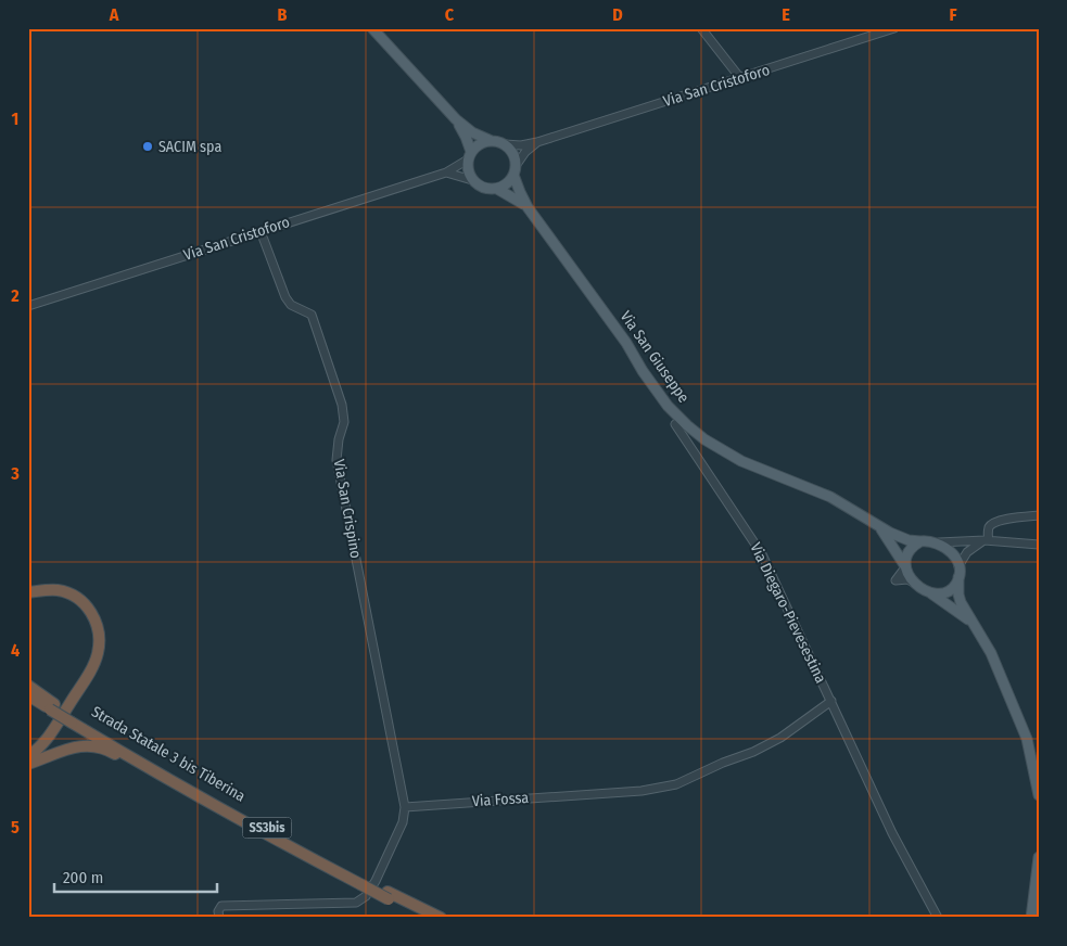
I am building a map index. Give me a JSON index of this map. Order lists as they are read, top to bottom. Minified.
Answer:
{"streets":{"highway":["Strada Statale 3 bis Tiberina","SS3bis"],"main road":["Via San Giuseppe"],"street":["Via San Cristoforo","Via San Crispino","Via Diegaro-Pievesestina","Via Fossa"]},"crossings":[["Via San Cristoforo","Via San Giuseppe"],["Via San Cristoforo","Via San Crispino"],["Via San Crispino","Via Fossa"],["Via Diegaro-Pievesestina","Via Fossa"]],"places":["SACIM spa"],"scale_bar":"200 m","grid":{"columns":["A","B","C","D","E","F"],"rows":["1","2","3","4","5"]}}
